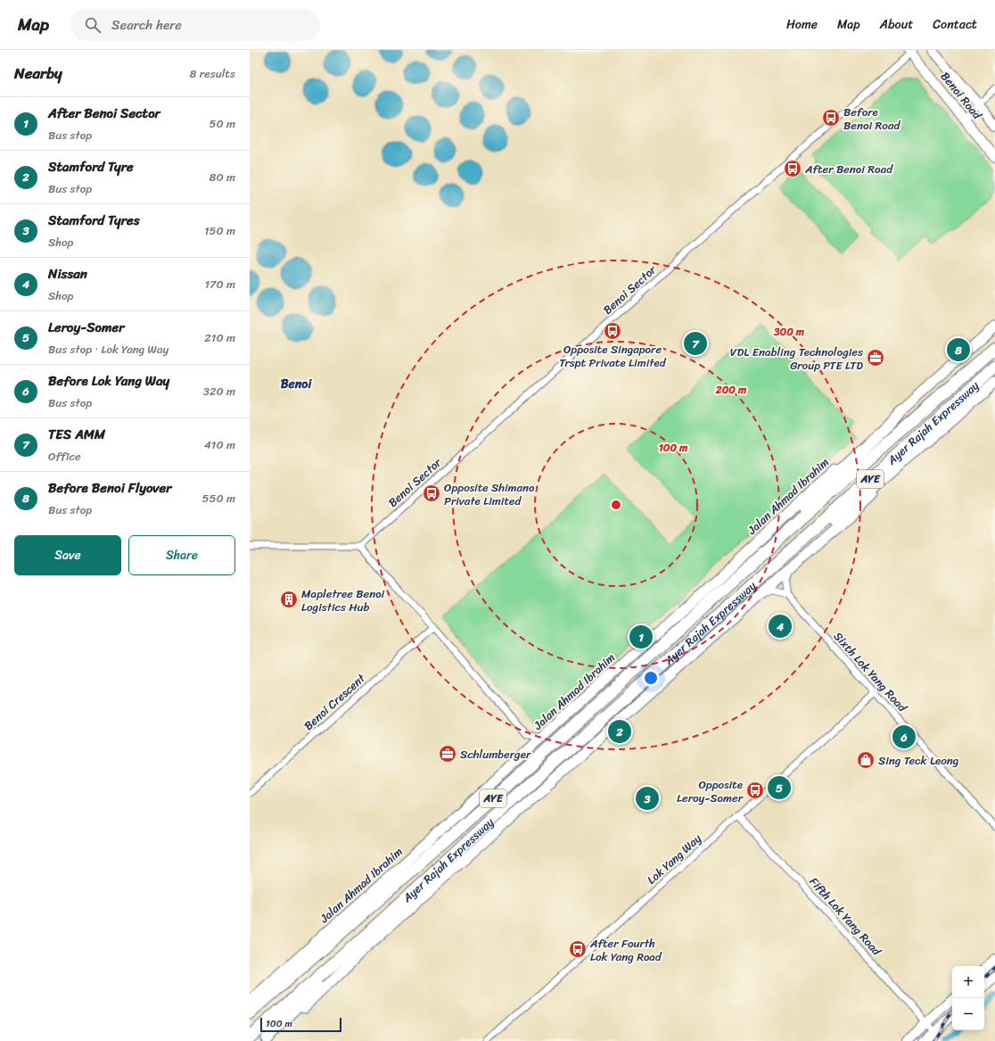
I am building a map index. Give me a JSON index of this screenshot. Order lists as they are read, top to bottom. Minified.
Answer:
{"streets":{"highway":["Ayer Rajah Expressway","AYE"],"main road":["Benoi Road","Jalan Ahmad Ibrahim"],"street":["Benoi Sector","Sixth Lok Yang Road","Benoi Crescent","Lok Yang Way","Fifth Lok Yang Road"]},"crossings":[["Benoi Road","Benoi Sector"],["Sixth Lok Yang Road","Lok Yang Way"],["Lok Yang Way","Fifth Lok Yang Road"]],"districts":["Benoi"],"places":{"bus stop":["Before Benoi Road","After Benoi Road","Opposite Singapore Trspt Private Limited","Opposite Shimano Private Limited","Opposite Leroy-Somer","After Fourth Lok Yang Road"],"office":["VDL Enabling Technologies Group PTE LTD","Schlumberger"],"building":["Mapletree Benoi Logistics Hub"],"shop":["Sing Teck Leong"]},"scale_bar":"100 m","page":{"header":"Map","search":"Search here","nav":["Home","Map","About","Contact"],"heading":["Nearby","8 results"],"list":[{"mark":"1","name":"After Benoi Sector","note":"Bus stop","value":"50 m"},{"mark":"2","name":"Stamford Tyre","note":"Bus stop","value":"80 m"},{"mark":"3","name":"Stamford Tyres","note":"Shop","value":"150 m"},{"mark":"4","name":"Nissan","note":"Shop","value":"170 m"},{"mark":"5","name":"Leroy-Somer","note":"Bus stop · Lok Yang Way","value":"210 m"},{"mark":"6","name":"Before Lok Yang Way","note":"Bus stop","value":"320 m"},{"mark":"7","name":"TES AMM","note":"Office","value":"410 m"},{"mark":"8","name":"Before Benoi Flyover","note":"Bus stop","value":"550 m"}],"pins":["7","8","4","1","2","6","5","3"],"buttons":["Save","Share"],"map_buttons":["+","−"],"scale":"100 m"},"rings":["300 m","200 m","100 m"]}
